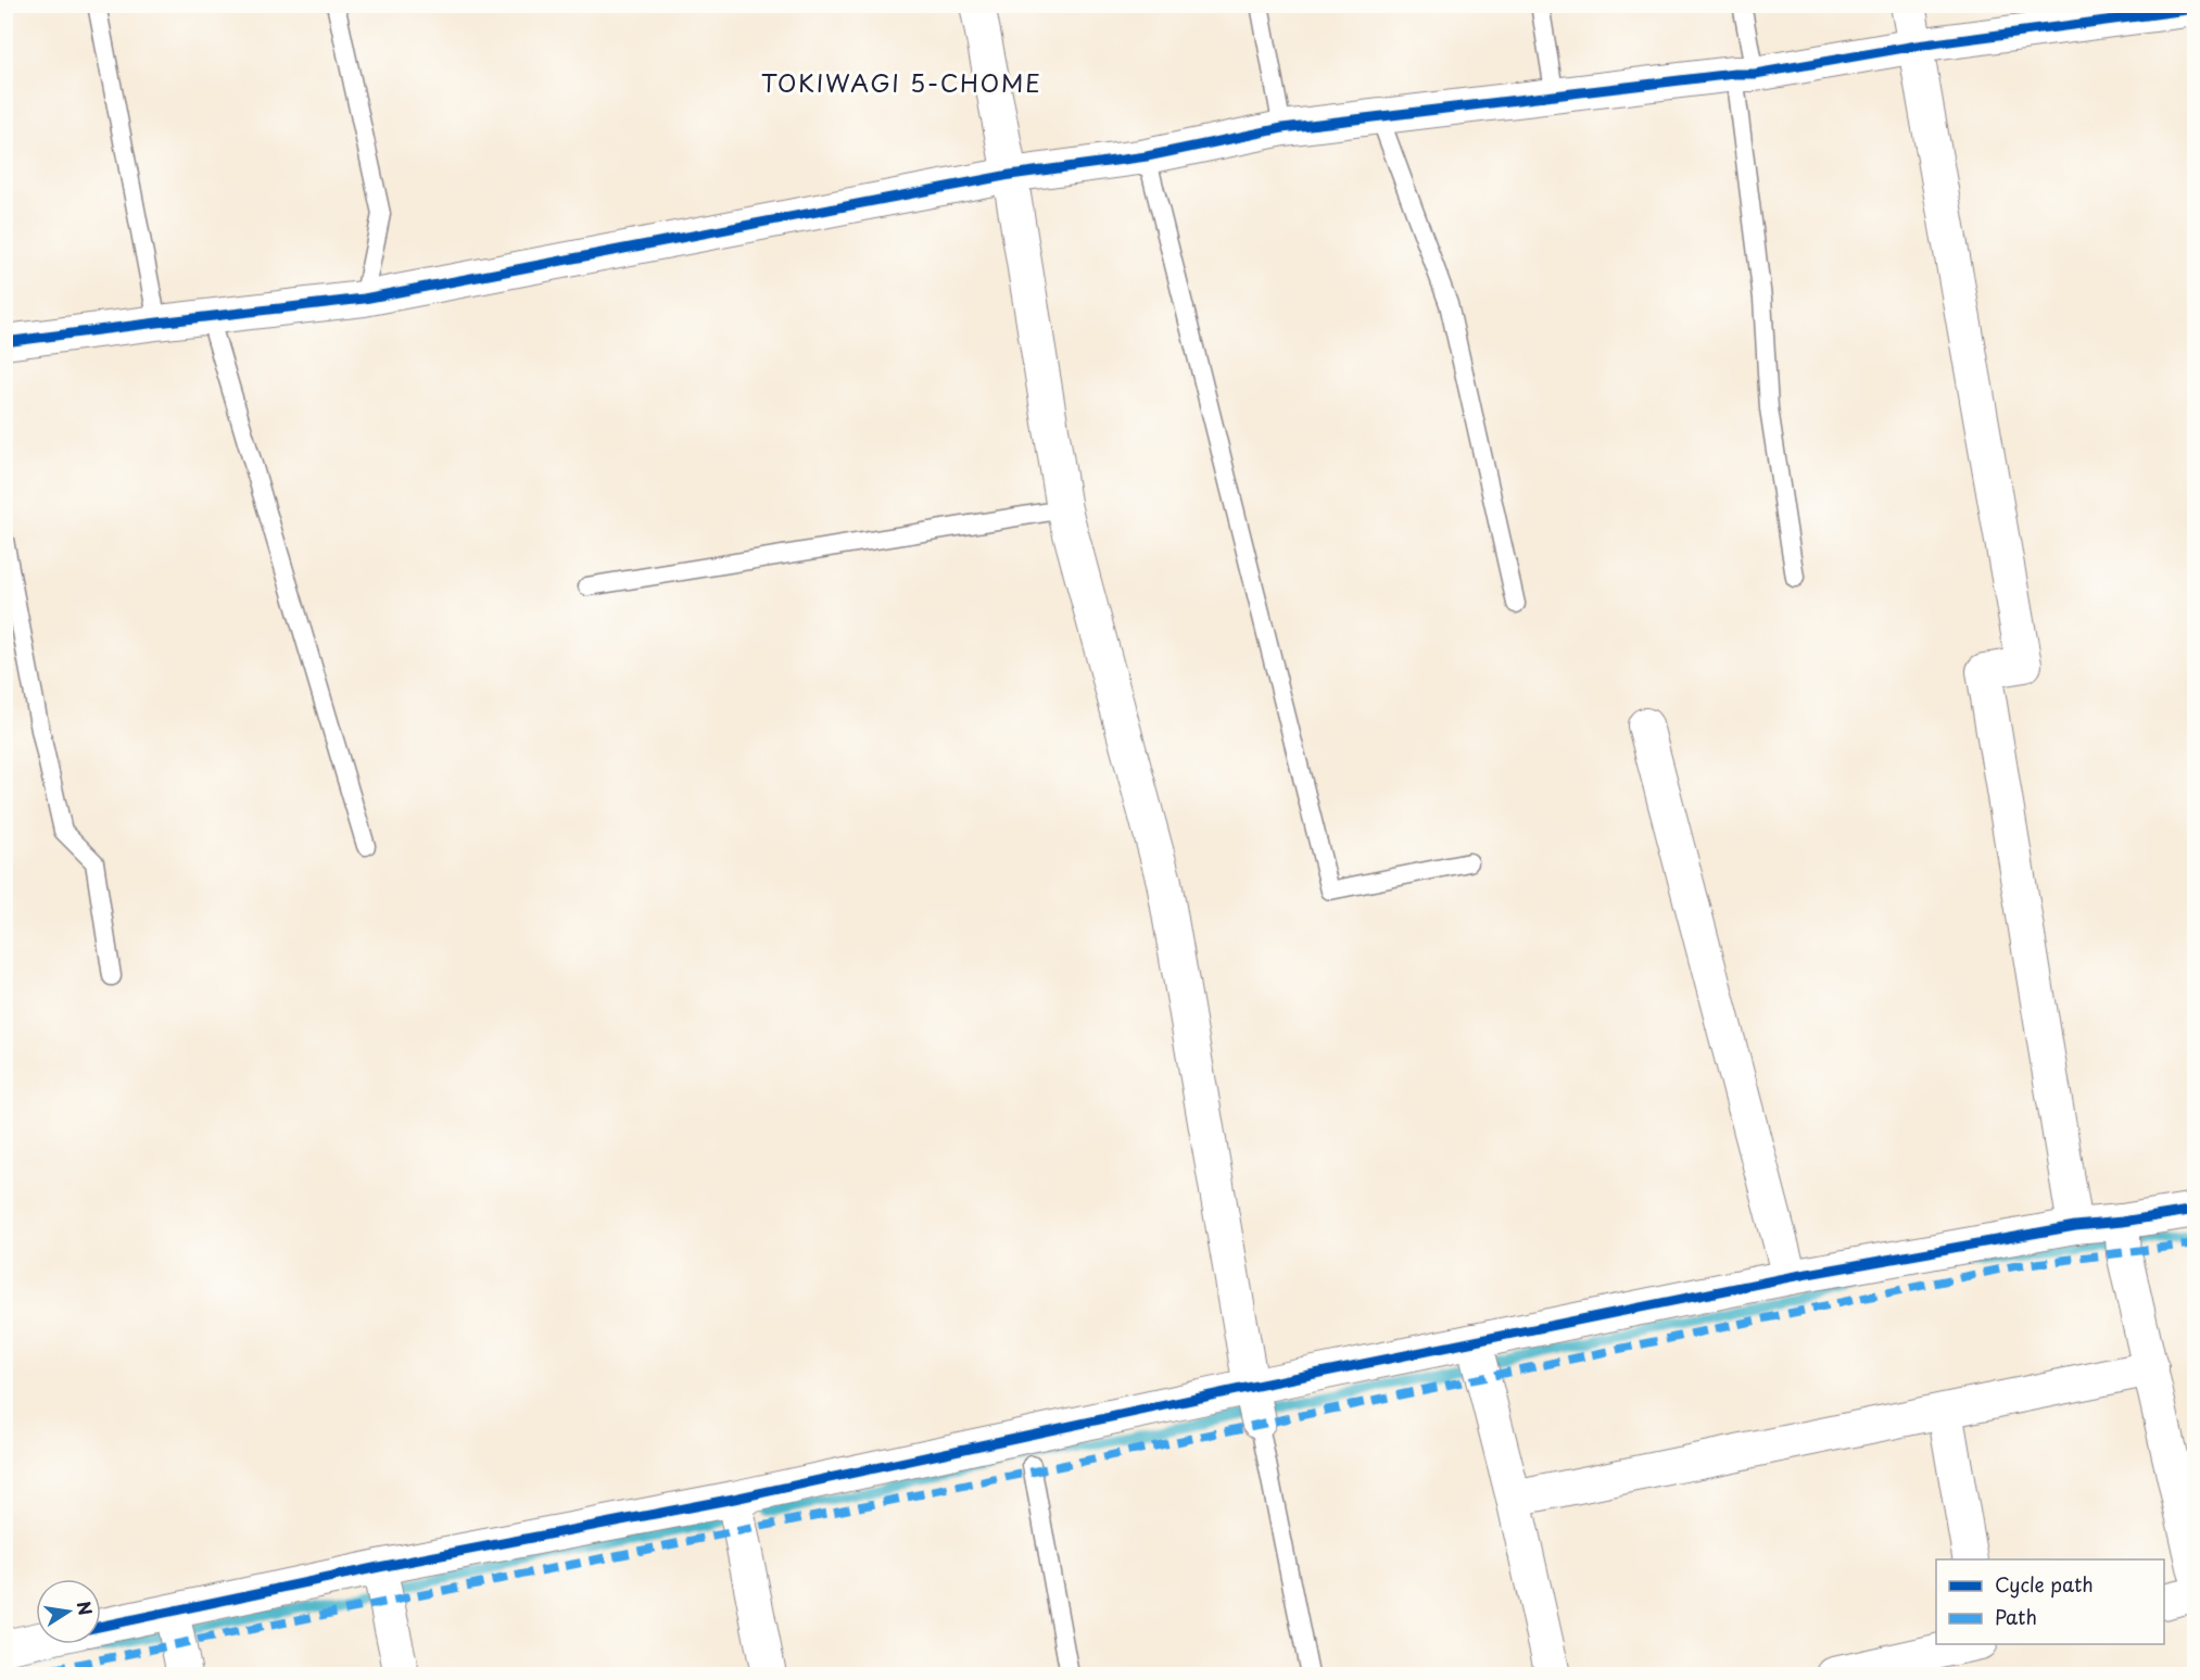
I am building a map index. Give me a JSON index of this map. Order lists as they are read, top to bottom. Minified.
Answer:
{"districts":["TOKIWAGI 5-CHOME"],"legend":["Cycle path","Path"],"north":"right"}
